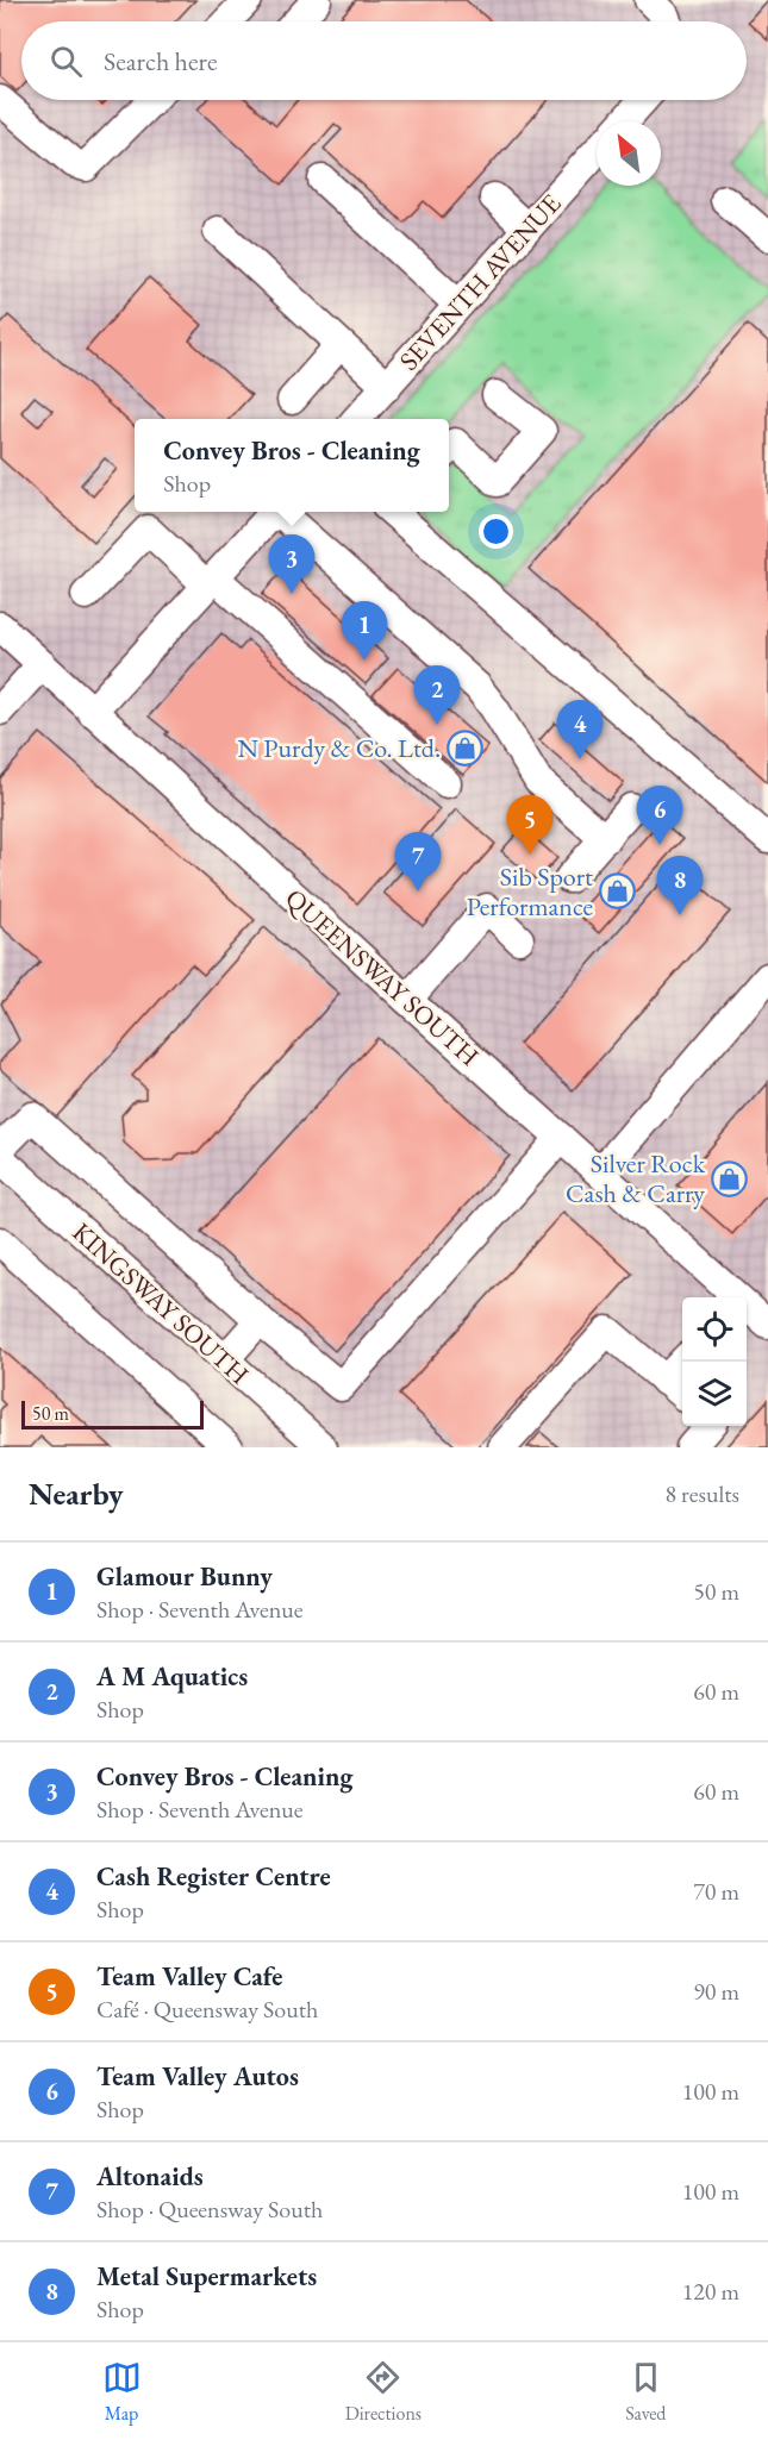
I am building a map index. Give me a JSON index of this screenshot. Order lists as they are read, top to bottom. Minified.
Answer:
{"streets":{"street":["SEVENTH AVENUE","QUEENSWAY SOUTH","KINGSWAY SOUTH"]},"places":{"shop":["N Purdy & Co. Ltd.","Sib Sport Performance","Silver Rock Cash & Carry"]},"scale_bar":"50 m","north":"top left","page":{"search":"Search here","popup":["Convey Bros - Cleaning","Shop"],"pins":["3","1","2","4","6","5","7","8"],"scale":"50 m","heading":["Nearby","8 results"],"list":[{"mark":"1","name":"Glamour Bunny","note":"Shop · Seventh Avenue","value":"50 m"},{"mark":"2","name":"A M Aquatics","note":"Shop","value":"60 m"},{"mark":"3","name":"Convey Bros - Cleaning","note":"Shop · Seventh Avenue","value":"60 m"},{"mark":"4","name":"Cash Register Centre","note":"Shop","value":"70 m"},{"mark":"5","name":"Team Valley Cafe","note":"Café · Queensway South","value":"90 m"},{"mark":"6","name":"Team Valley Autos","note":"Shop","value":"100 m"},{"mark":"7","name":"Altonaids","note":"Shop · Queensway South","value":"100 m"},{"mark":"8","name":"Metal Supermarkets","note":"Shop","value":"120 m"}],"nav":["Map","Directions","Saved"]}}
